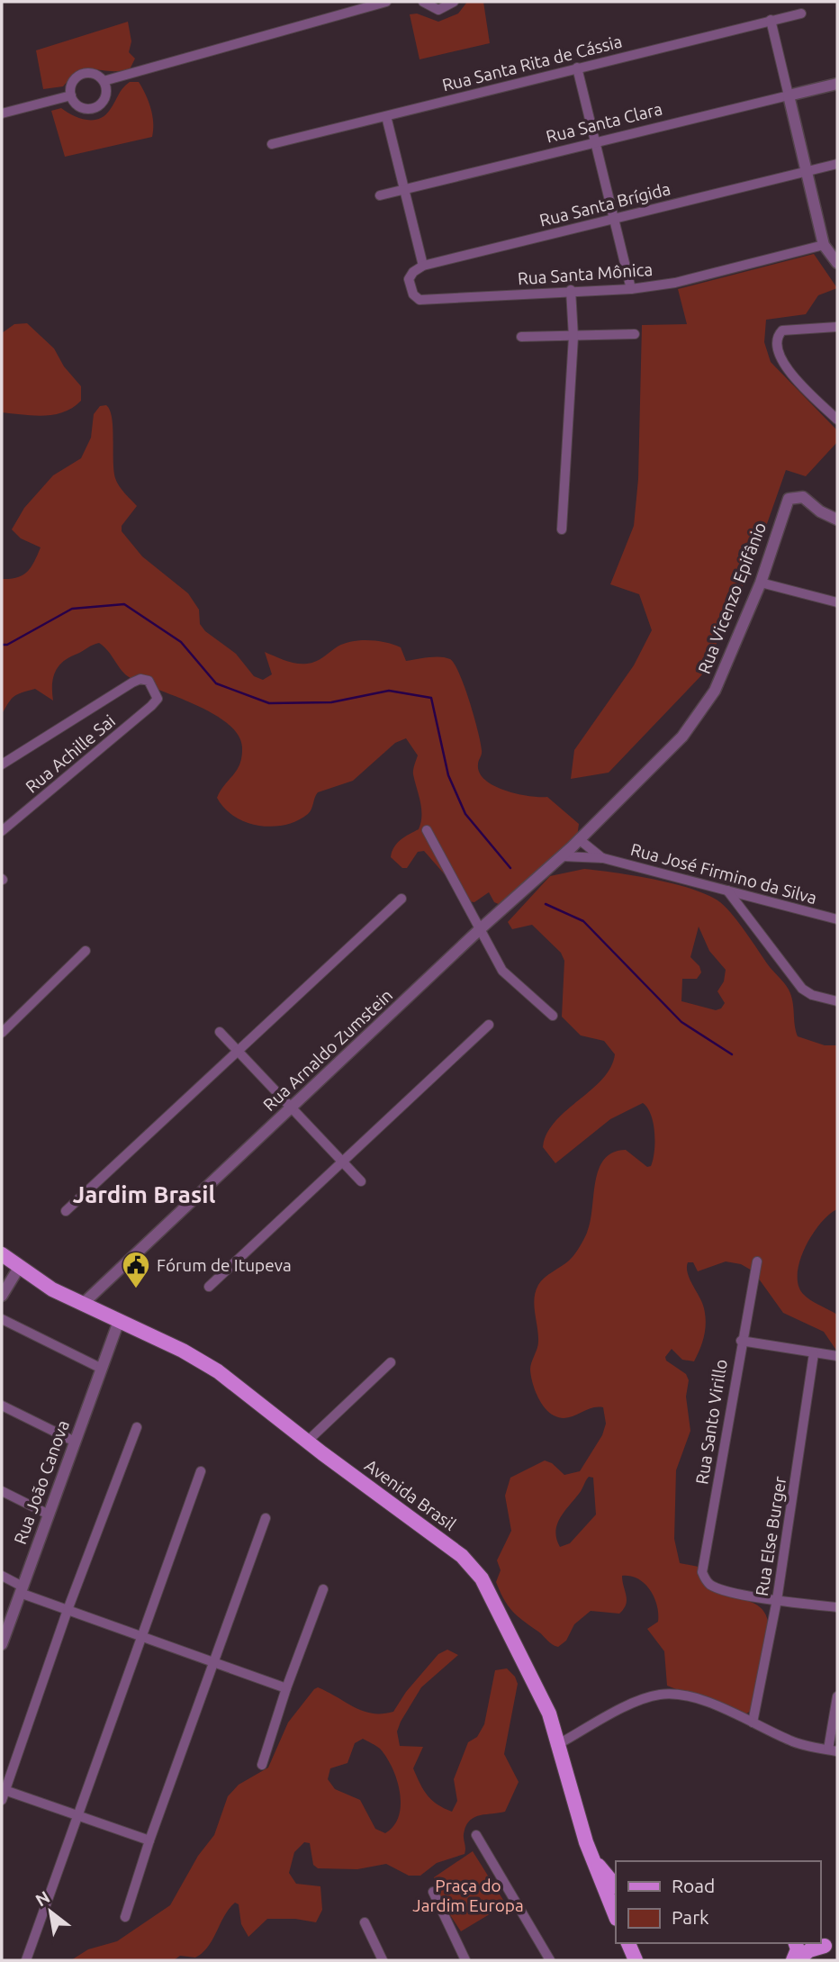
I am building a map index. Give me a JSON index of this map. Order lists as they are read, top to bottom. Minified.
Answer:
{"streets":{"main road":["Avenida Brasil"],"street":["Rua Santa Rita de Cássia","Rua Santa Clara","Rua Santa Brígida","Rua Santa Mônica","Rua Vicenzo Epifânio","Rua Achille Sai","Rua José Firmino da Silva","Rua Arnaldo Zumstein","Rua Santo Virillo","Rua João Canova","Rua Else Burger"]},"crossings":[["Rua Santa Brígida","Rua Santa Mônica"],["Rua Vicenzo Epifânio","Rua Arnaldo Zumstein"],["Rua José Firmino da Silva","Rua Arnaldo Zumstein"],["Rua Arnaldo Zumstein","Avenida Brasil"],["Rua Santo Virillo","Rua Else Burger"],["Rua João Canova","Avenida Brasil"]],"districts":["Jardim Brasil"],"parks":["Praça do Jardim Europa"],"places":{"public building":["Fórum de Itupeva"]},"legend":["Road","Park"],"north":"top left"}
